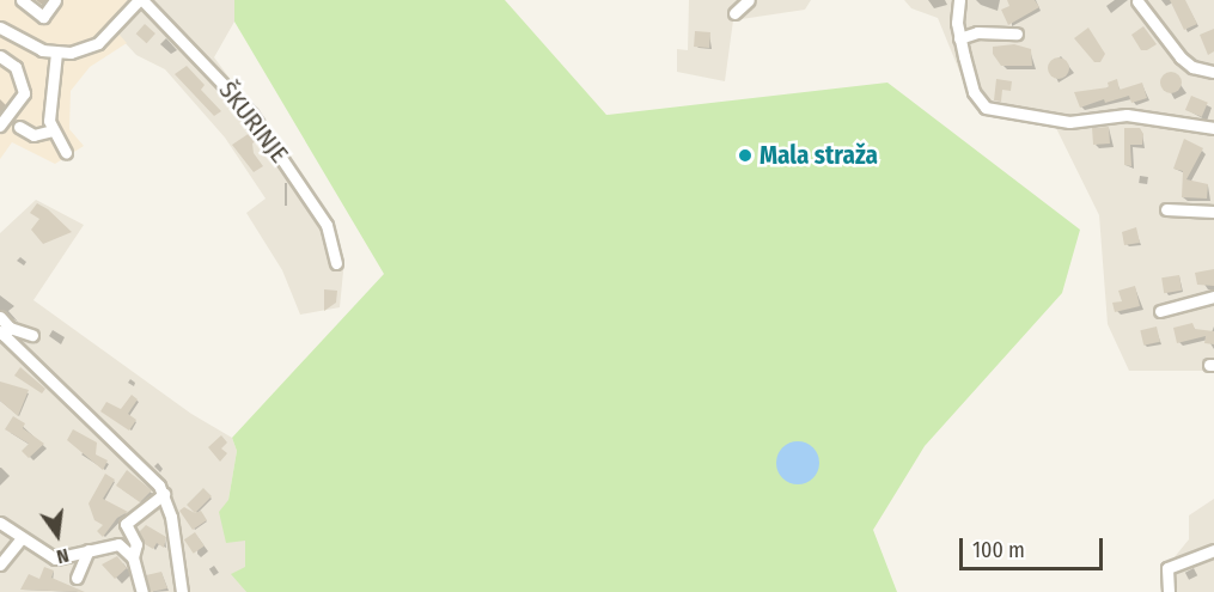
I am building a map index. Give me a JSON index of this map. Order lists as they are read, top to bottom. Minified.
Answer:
{"streets":{"street":["ŠKURINJE"]},"places":["Mala straža"],"scale_bar":"100 m","north":"bottom"}
